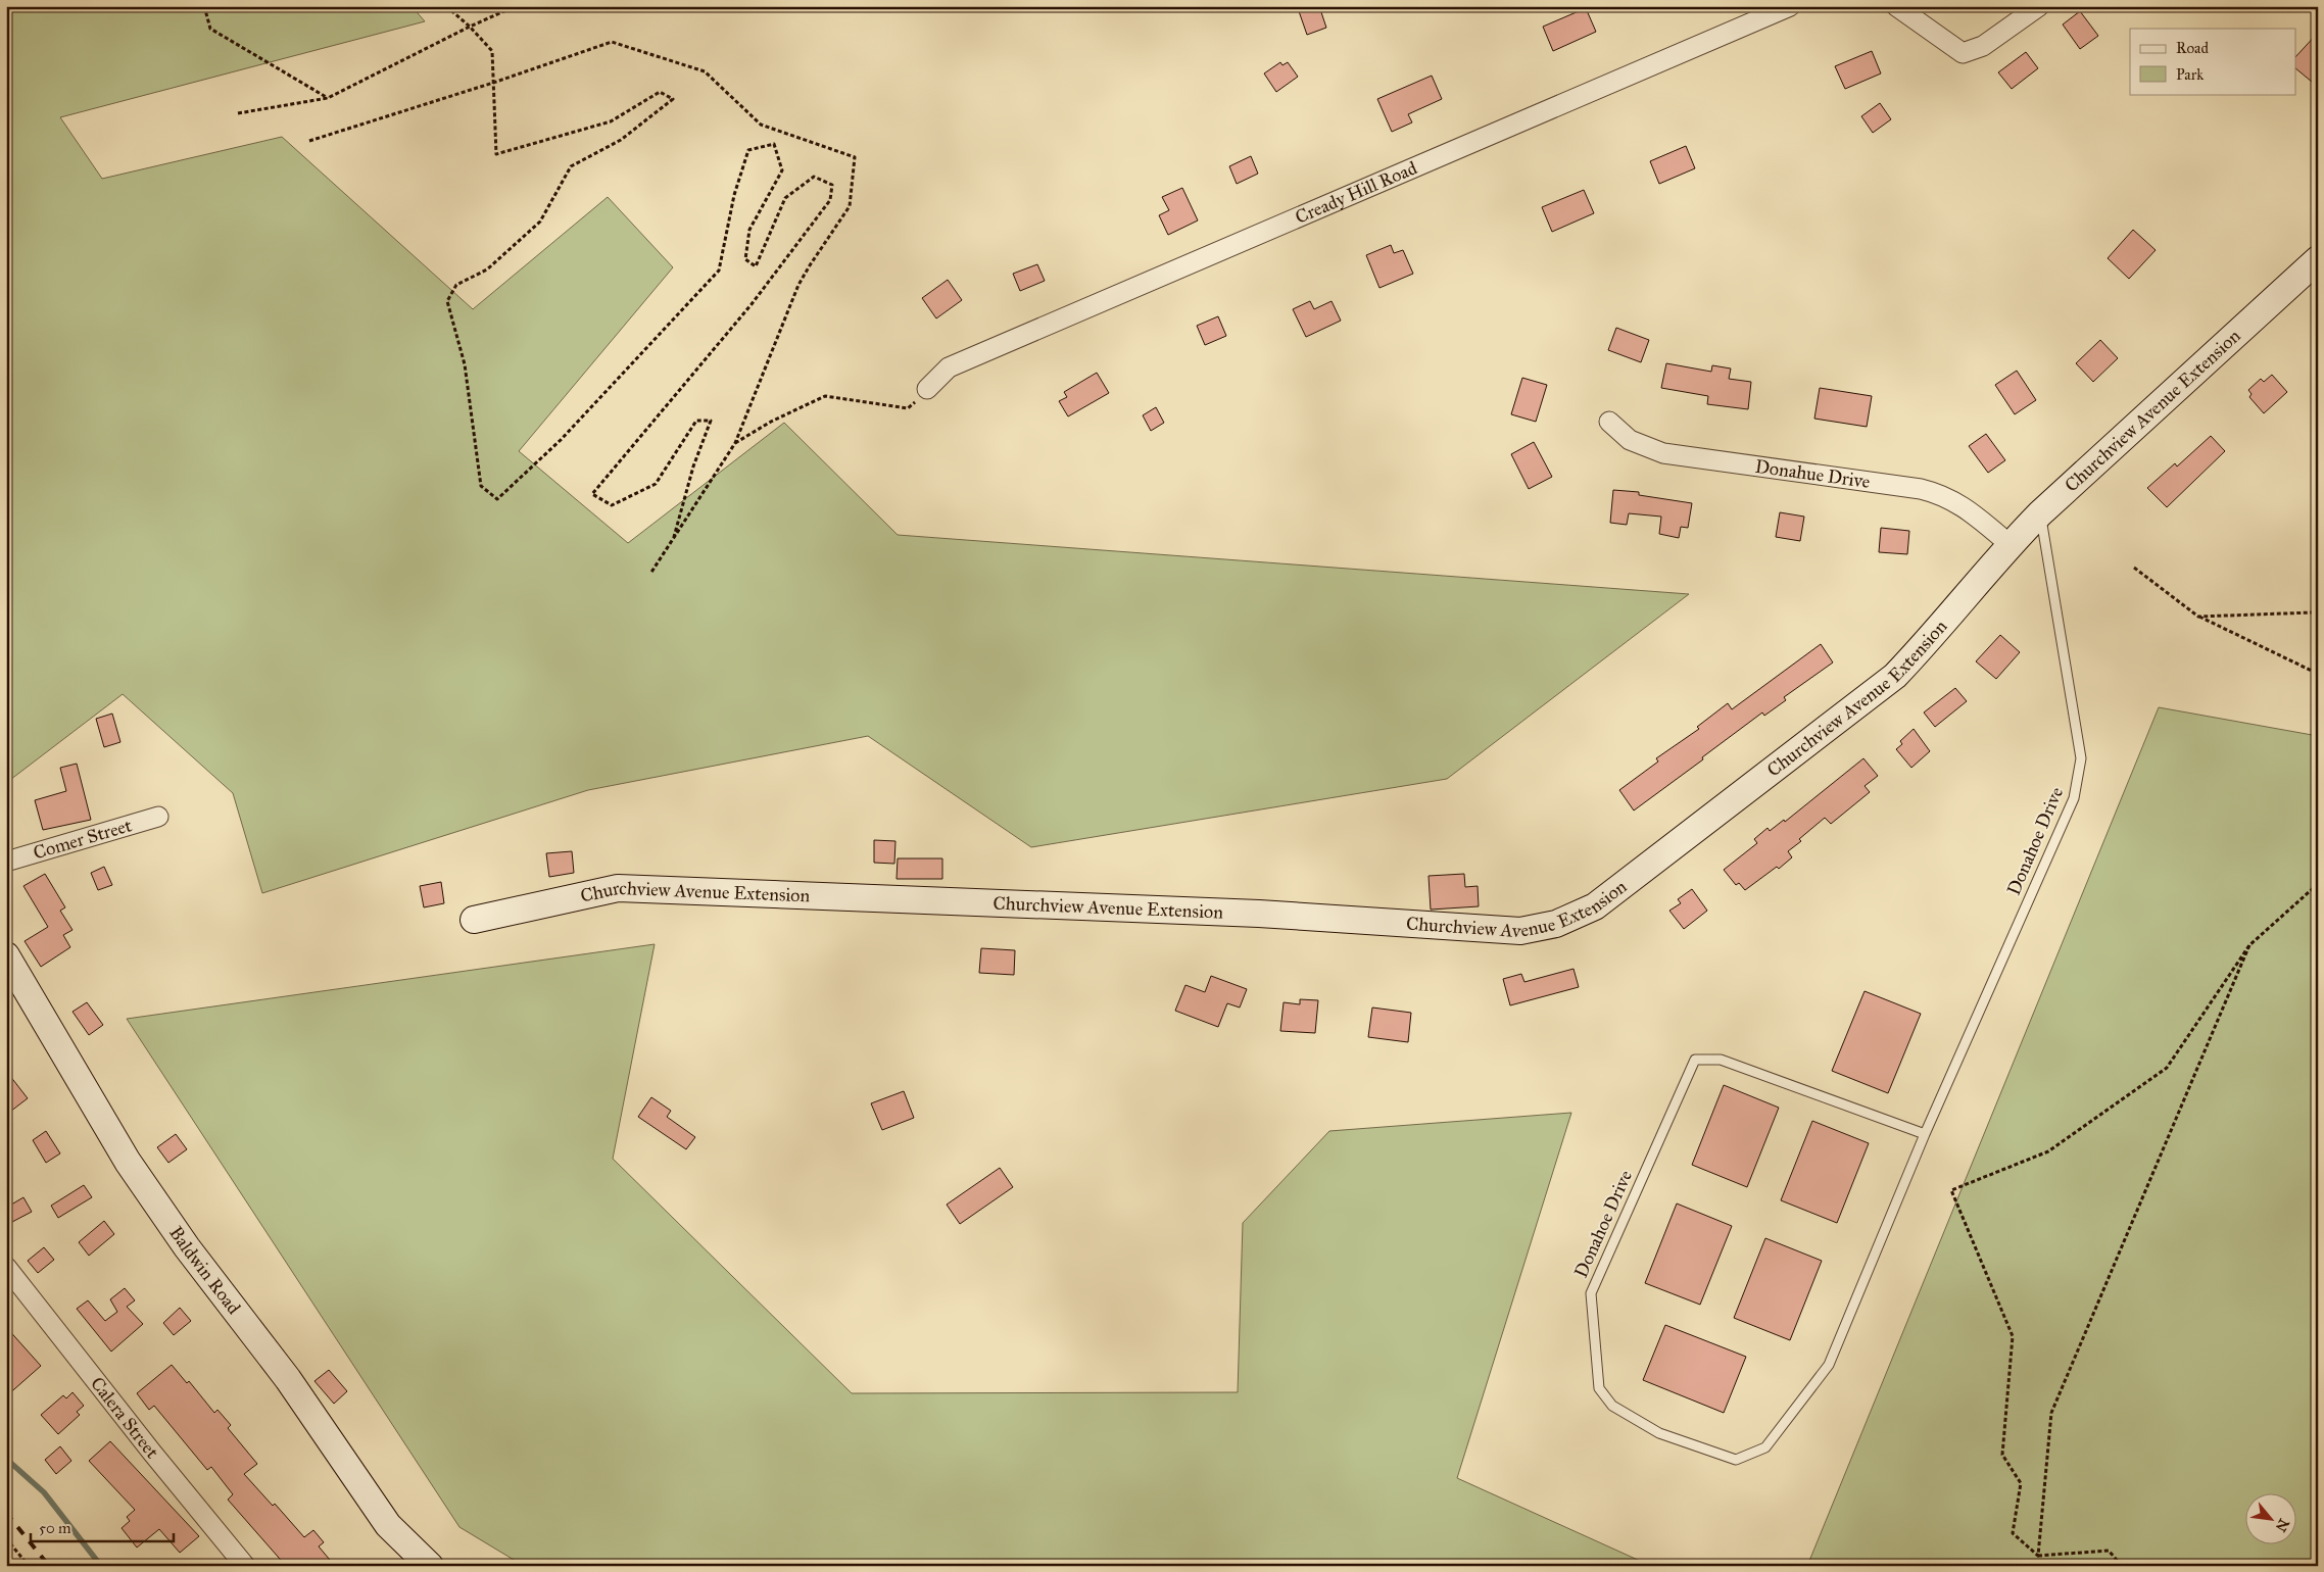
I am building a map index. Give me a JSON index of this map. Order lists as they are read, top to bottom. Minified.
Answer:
{"streets":{"street":["Cready Hill Road","Churchview Avenue Extension","Donahue Drive","Comer Street","Baldwin Road","Calera Street"],"lane":["Donahoe Drive"]},"crossings":[["Churchview Avenue Extension","Donahue Drive"],["Churchview Avenue Extension","Donahoe Drive"]],"legend":["Road","Park"],"scale_bar":"50 m","north":"bottom right"}
